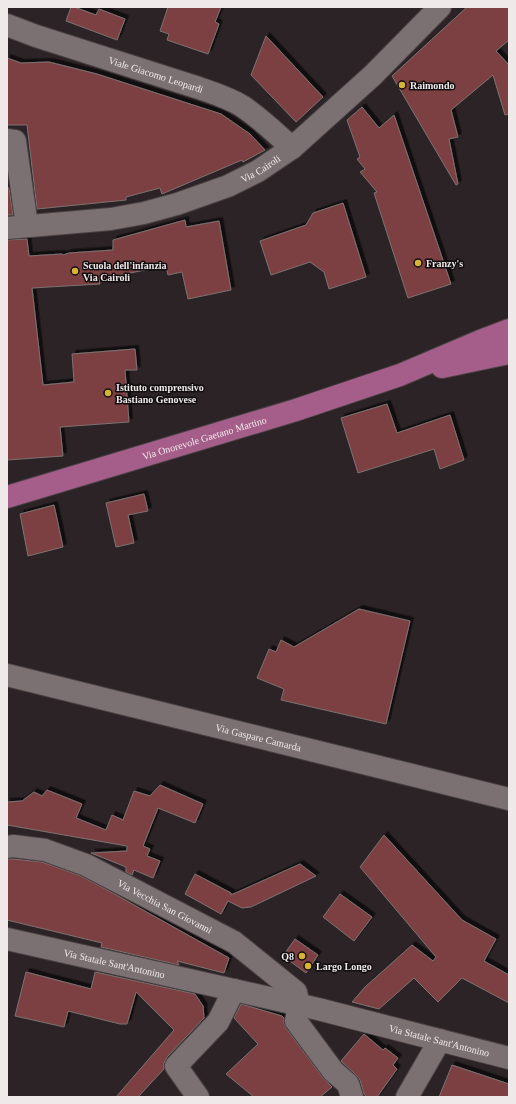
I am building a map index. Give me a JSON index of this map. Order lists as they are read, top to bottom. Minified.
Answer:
{"streets":{"main road":["Via Onorevole Gaetano Martino"],"street":["Viale Giacomo Leopardi","Via Cairoli","Via Gaspare Camarda","Via Vecchia San Giovanni","Via Statale Sant'Antonino"]},"crossings":[["Viale Giacomo Leopardi","Via Cairoli"],["Via Vecchia San Giovanni","Via Statale Sant'Antonino"]],"places":["Raimondo","Franzy's","Scuola dell'infanzia Via Cairoli","Istituto comprensivo Bastiano Genovese","Q8","Largo Longo"]}
